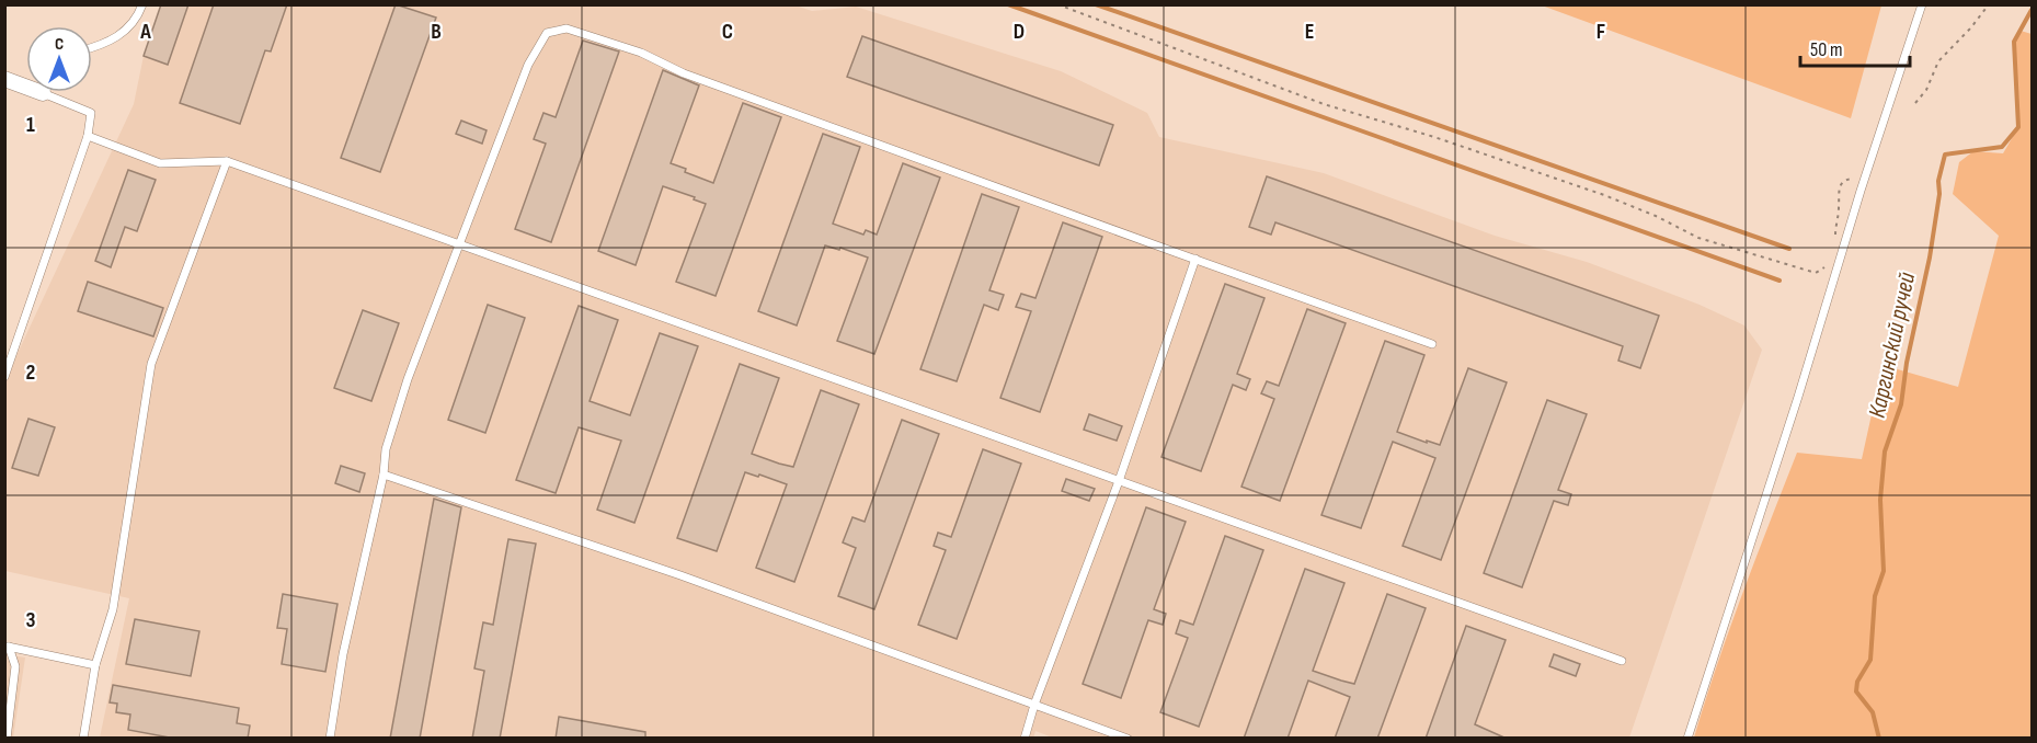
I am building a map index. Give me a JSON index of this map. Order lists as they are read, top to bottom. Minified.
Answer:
{"water":["Каргинский ручей"],"scale_bar":"50 m","north":"top","grid":{"columns":["A","B","C","D","E","F"],"rows":["1","2","3"]}}
